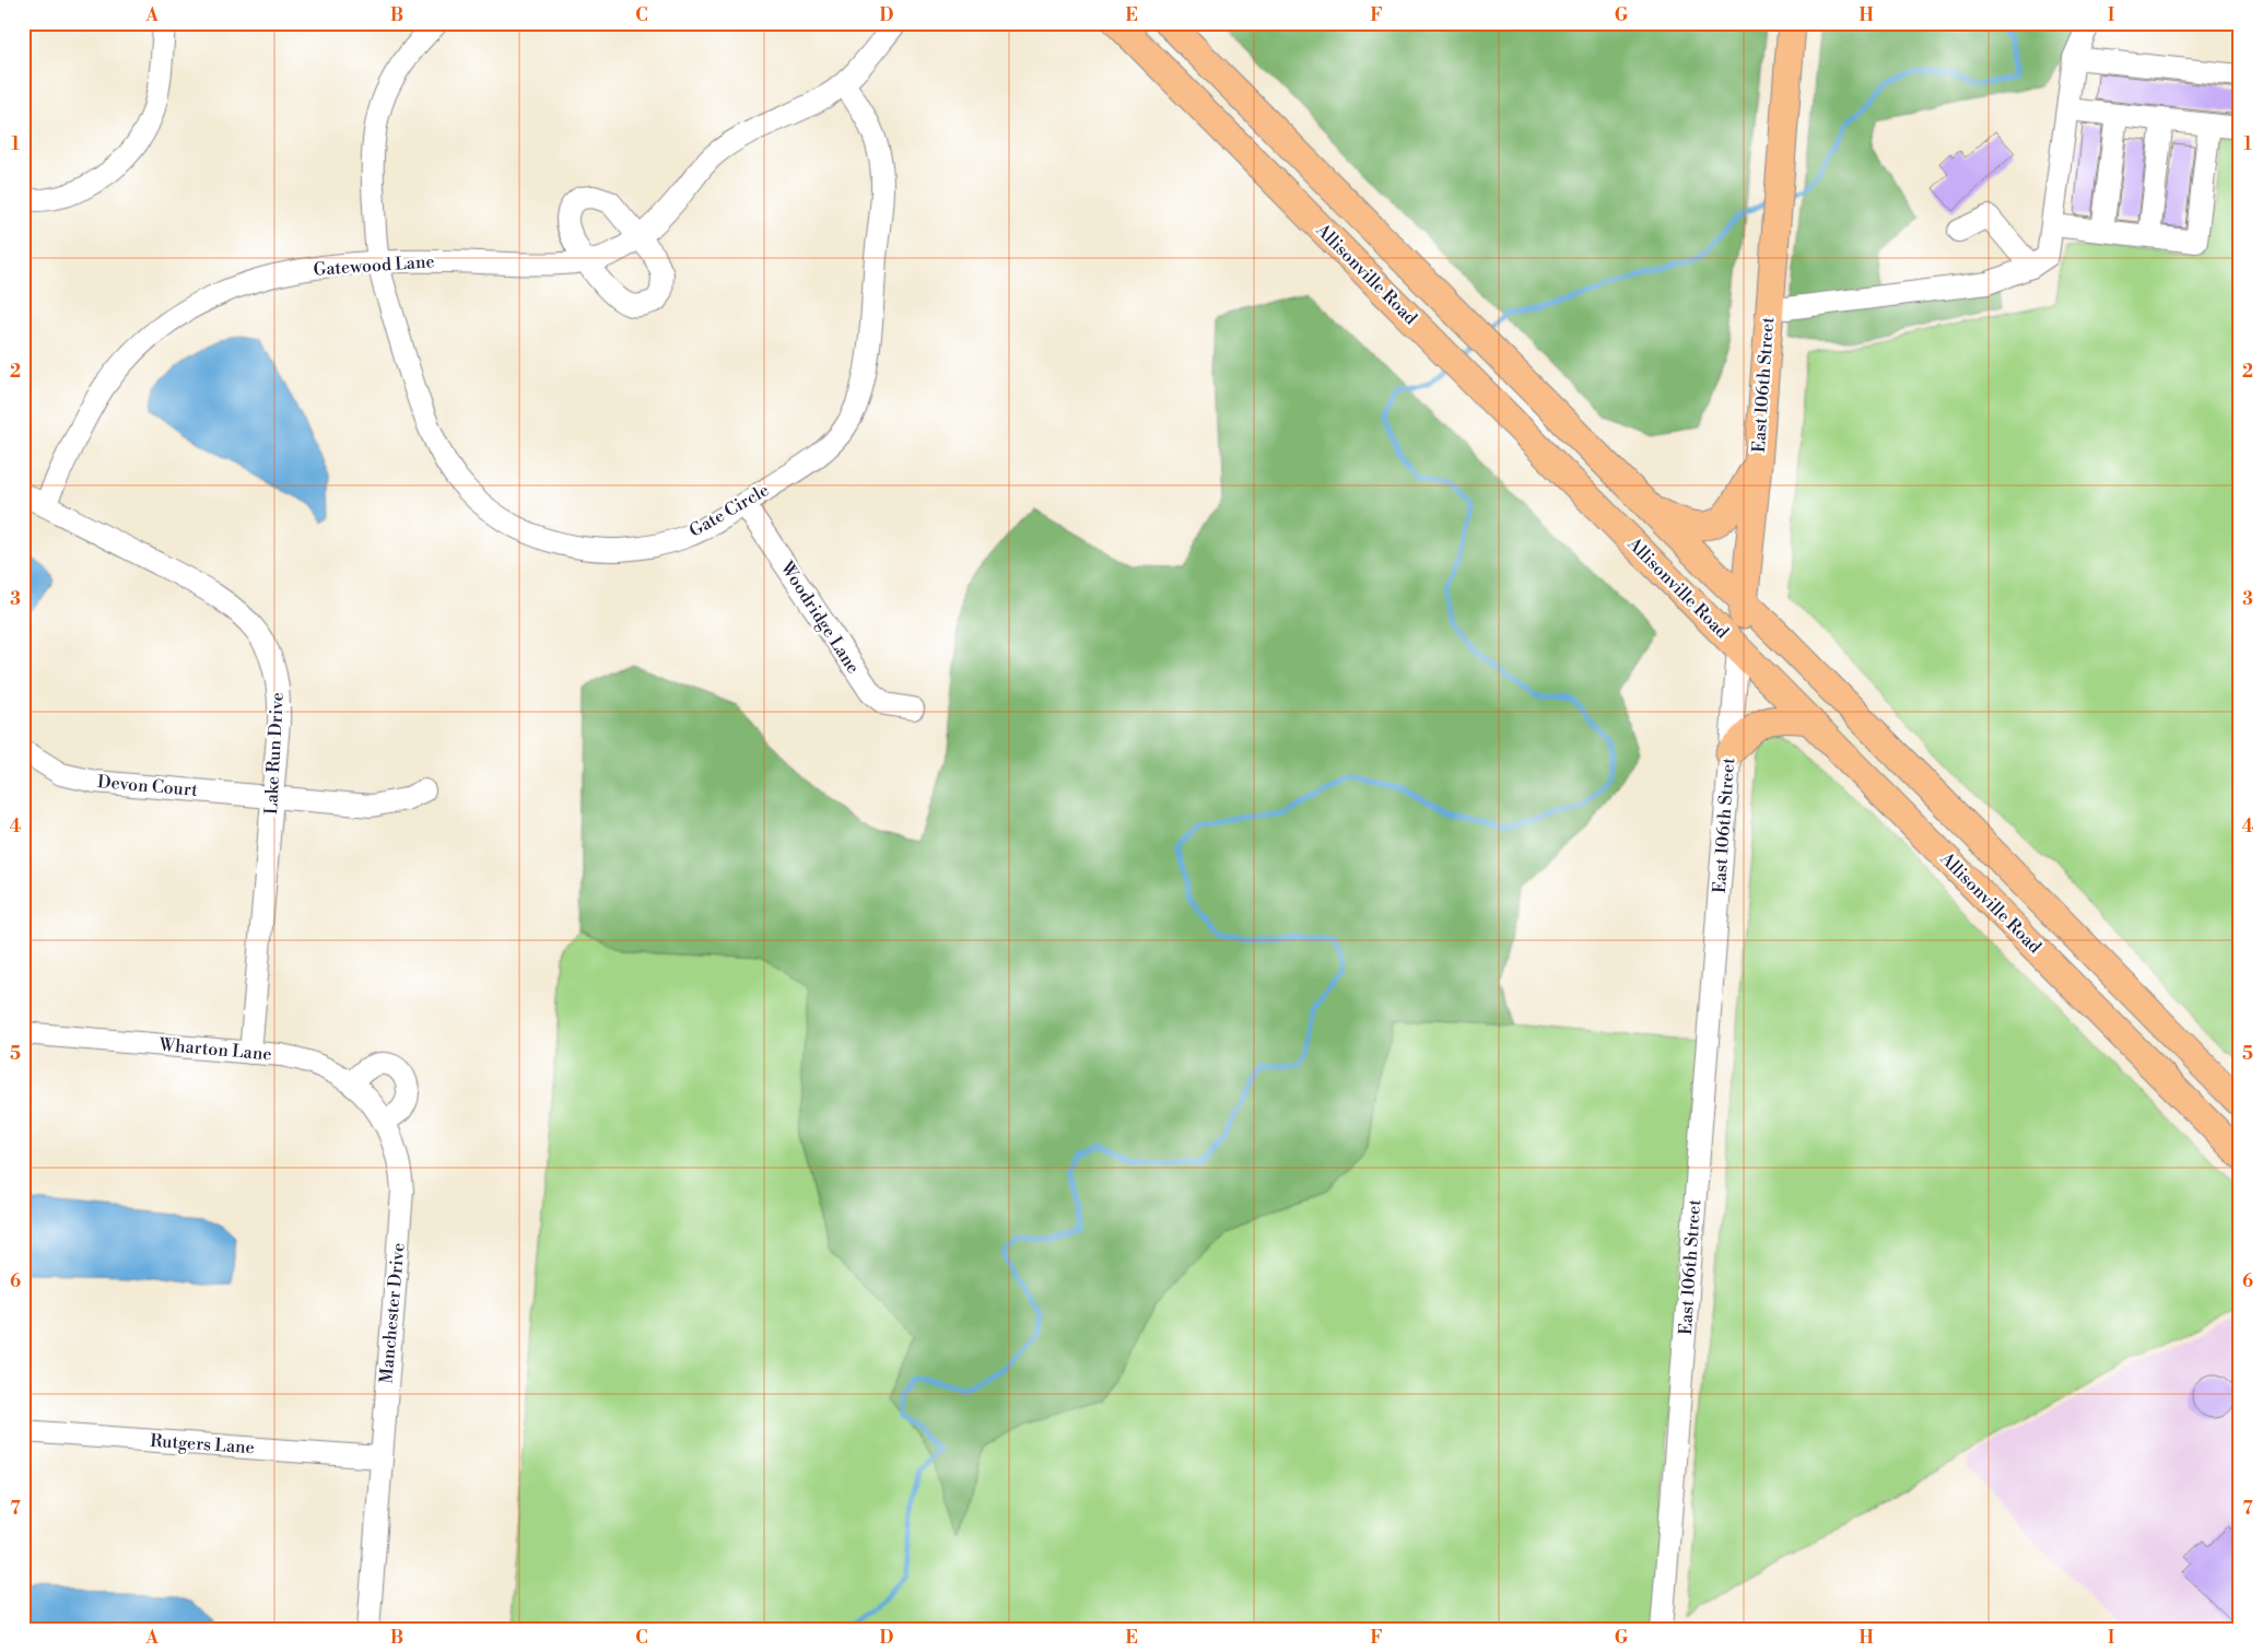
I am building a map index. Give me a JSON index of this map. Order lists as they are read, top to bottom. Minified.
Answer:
{"streets":{"main road":["Allisonville Road","East 106th Street"],"street":["Gatewood Lane","Gate Circle","Woodridge Lane","Lake Run Drive","Devon Court","Wharton Lane","Manchester Drive","Rutgers Lane"]},"crossings":[["Gatewood Lane","Gate Circle"],["Gatewood Lane","Lake Run Drive"],["Allisonville Road","East 106th Street"],["Gate Circle","Woodridge Lane"],["Lake Run Drive","Devon Court"],["Lake Run Drive","Wharton Lane"],["Wharton Lane","Manchester Drive"],["Manchester Drive","Rutgers Lane"]],"grid":{"columns":["A","B","C","D","E","F","G","H","I"],"rows":["1","2","3","4","5","6","7"]}}
